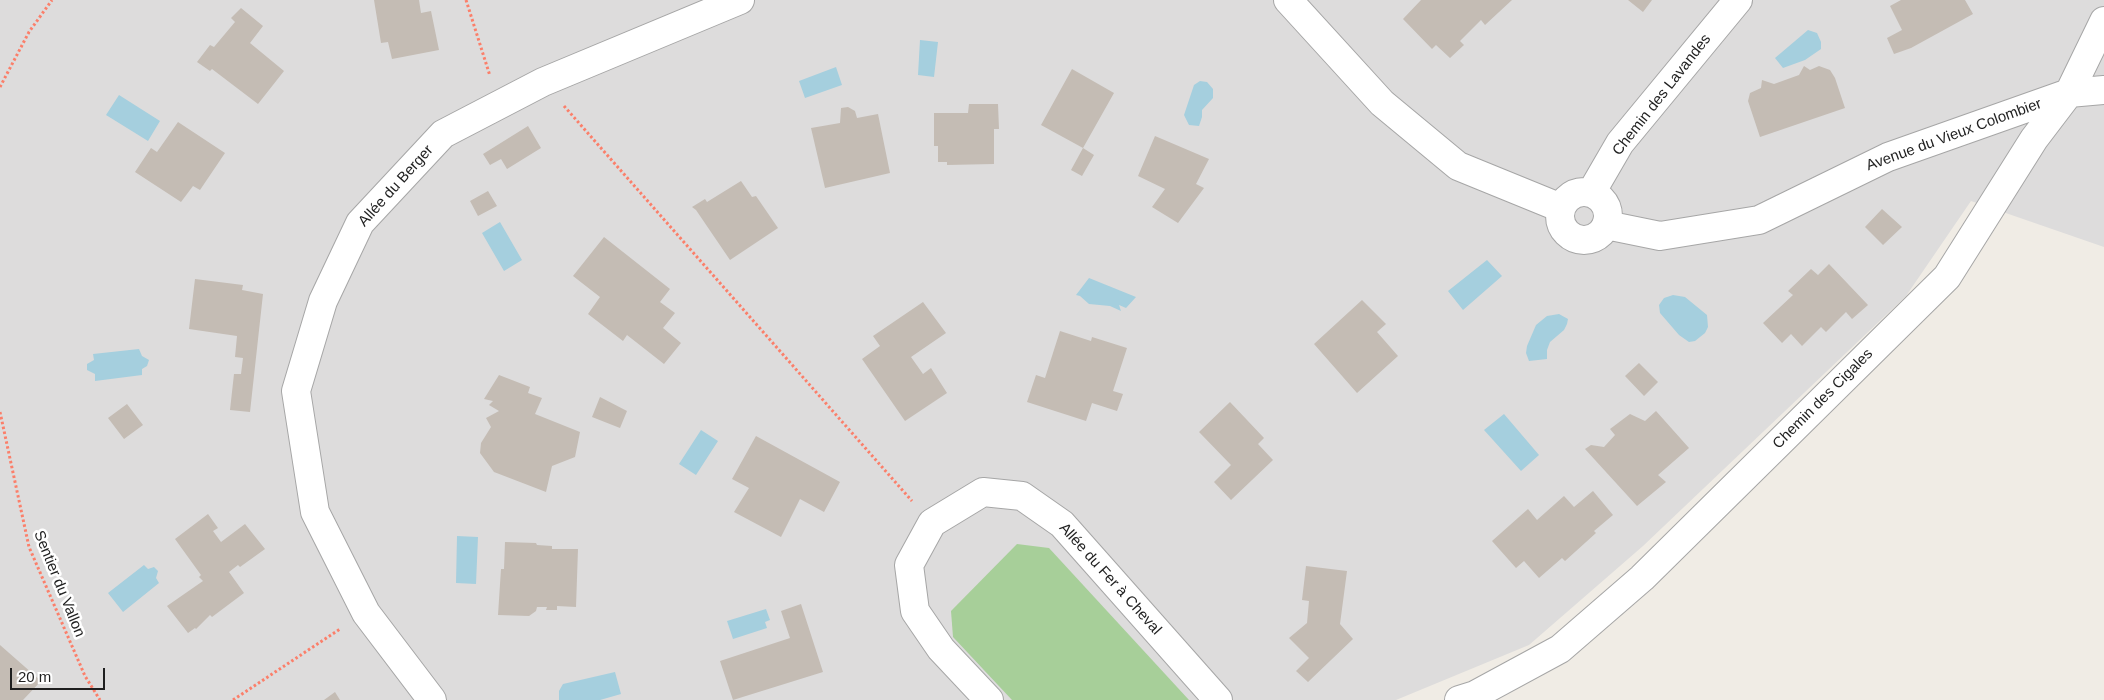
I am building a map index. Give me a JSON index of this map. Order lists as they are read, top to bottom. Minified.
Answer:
{"streets":{"street":["Chemin des Lavandes","Avenue du Vieux Colombier","Allée du Berger","Chemin des Cigales","Allée du Fer à Cheval"],"path":["Sentier du Vallon"]},"crossings":[["Chemin des Lavandes","Avenue du Vieux Colombier"],["Avenue du Vieux Colombier","Chemin des Cigales"]],"scale_bar":"20 m"}
